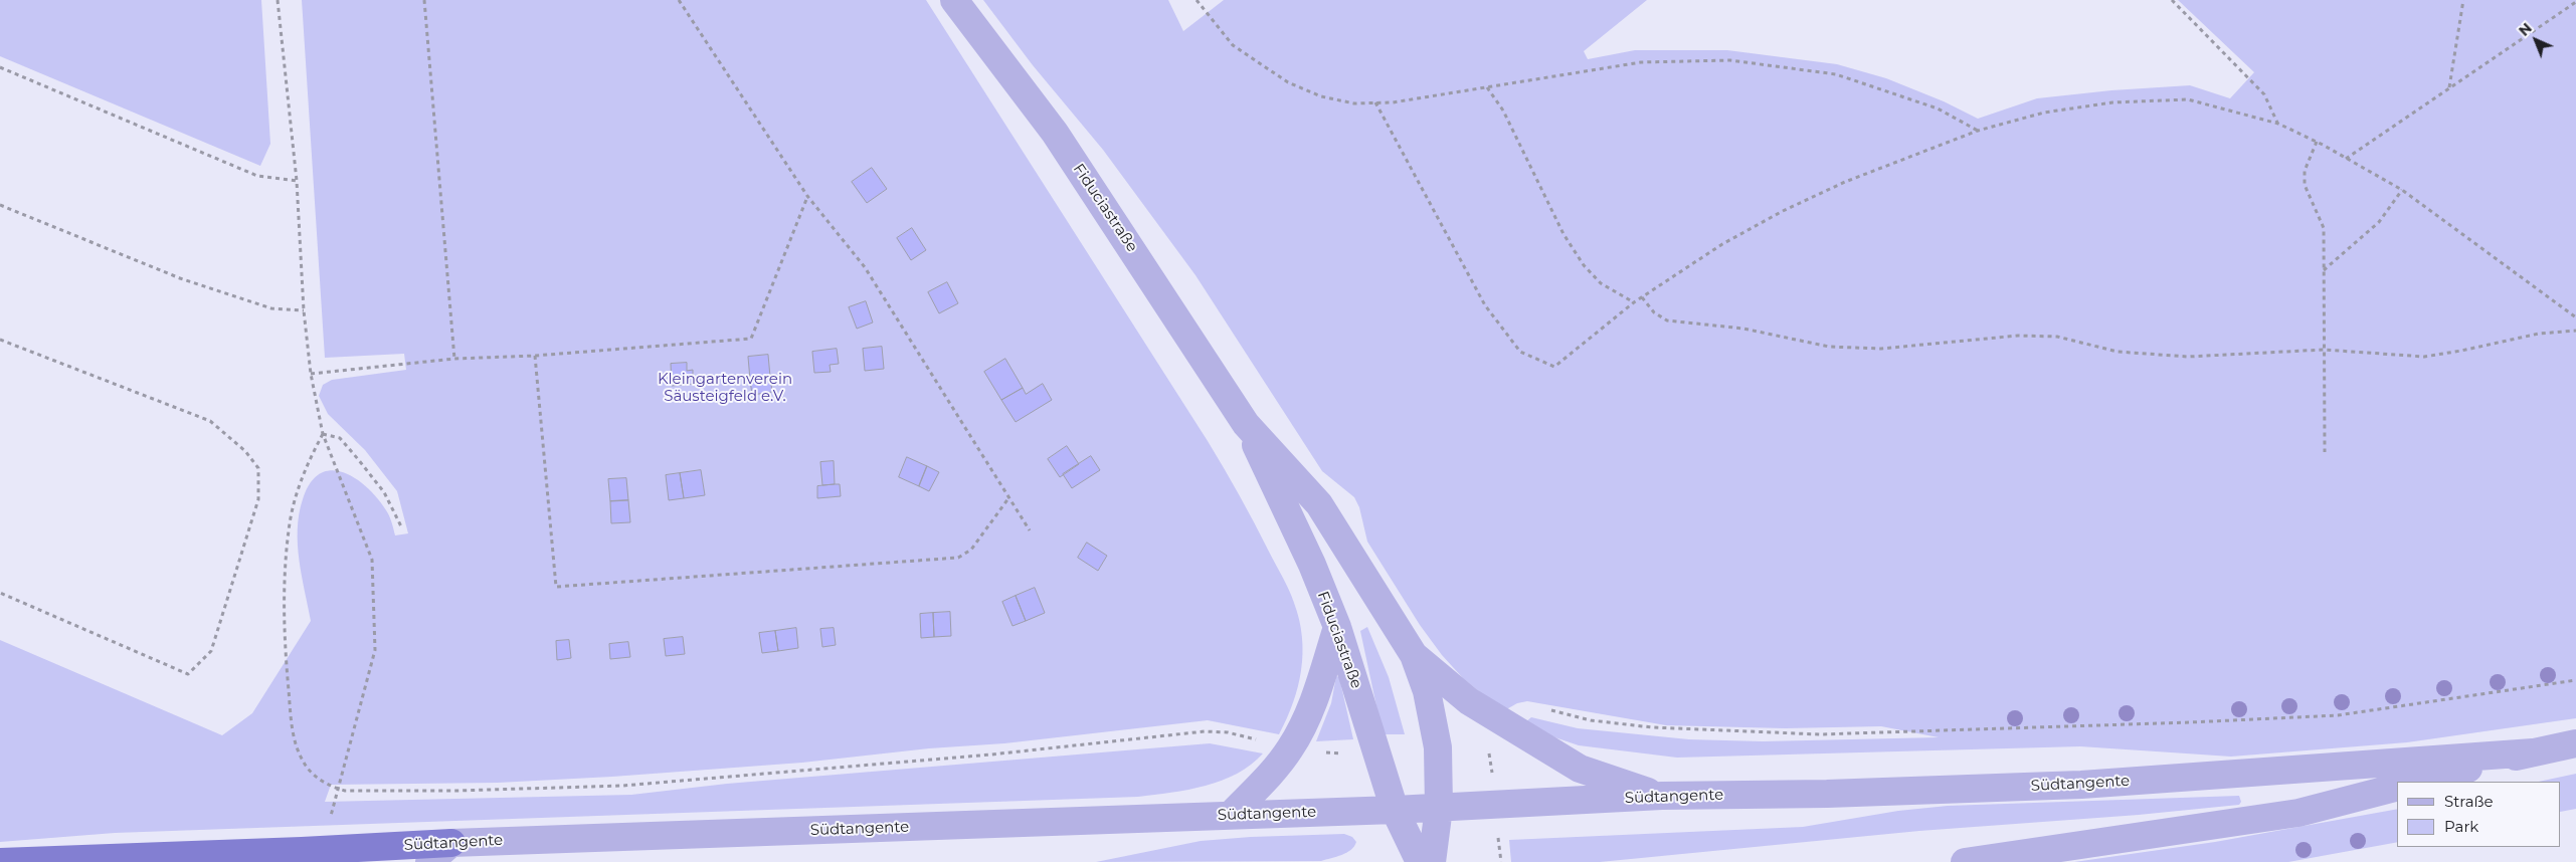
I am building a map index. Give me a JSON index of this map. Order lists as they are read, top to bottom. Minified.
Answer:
{"streets":{"highway":["Südtangente"],"main road":["Fiduciastraße"]},"crossings":[["Fiduciastraße","Südtangente"]],"parks":["Kleingartenverein Säusteigfeld e.V."],"legend":["Straße","Park"],"north":"top left"}
